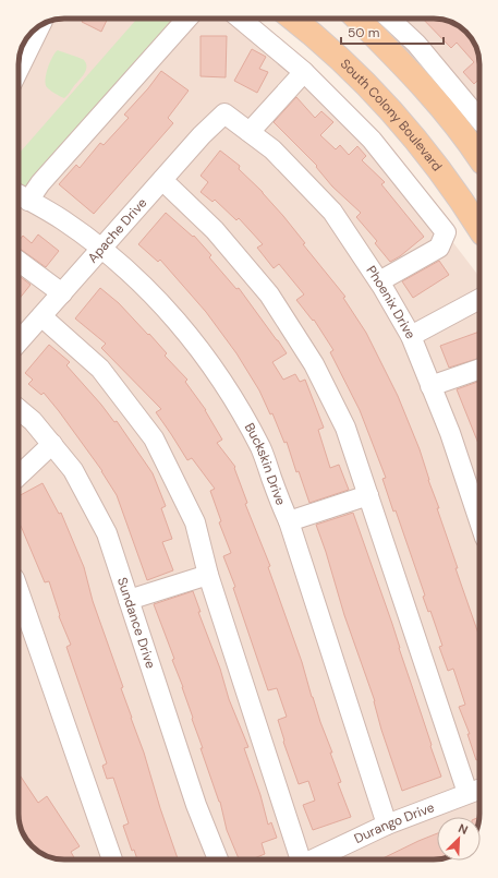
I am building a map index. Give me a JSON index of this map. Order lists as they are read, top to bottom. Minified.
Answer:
{"streets":{"main road":["South Colony Boulevard"],"street":["Apache Drive","Phoenix Drive","Buckskin Drive","Sundance Drive","Durango Drive"]},"crossings":[["Apache Drive","Phoenix Drive"],["Apache Drive","Buckskin Drive"],["Buckskin Drive","Durango Drive"]],"scale_bar":"50 m","north":"top right"}
